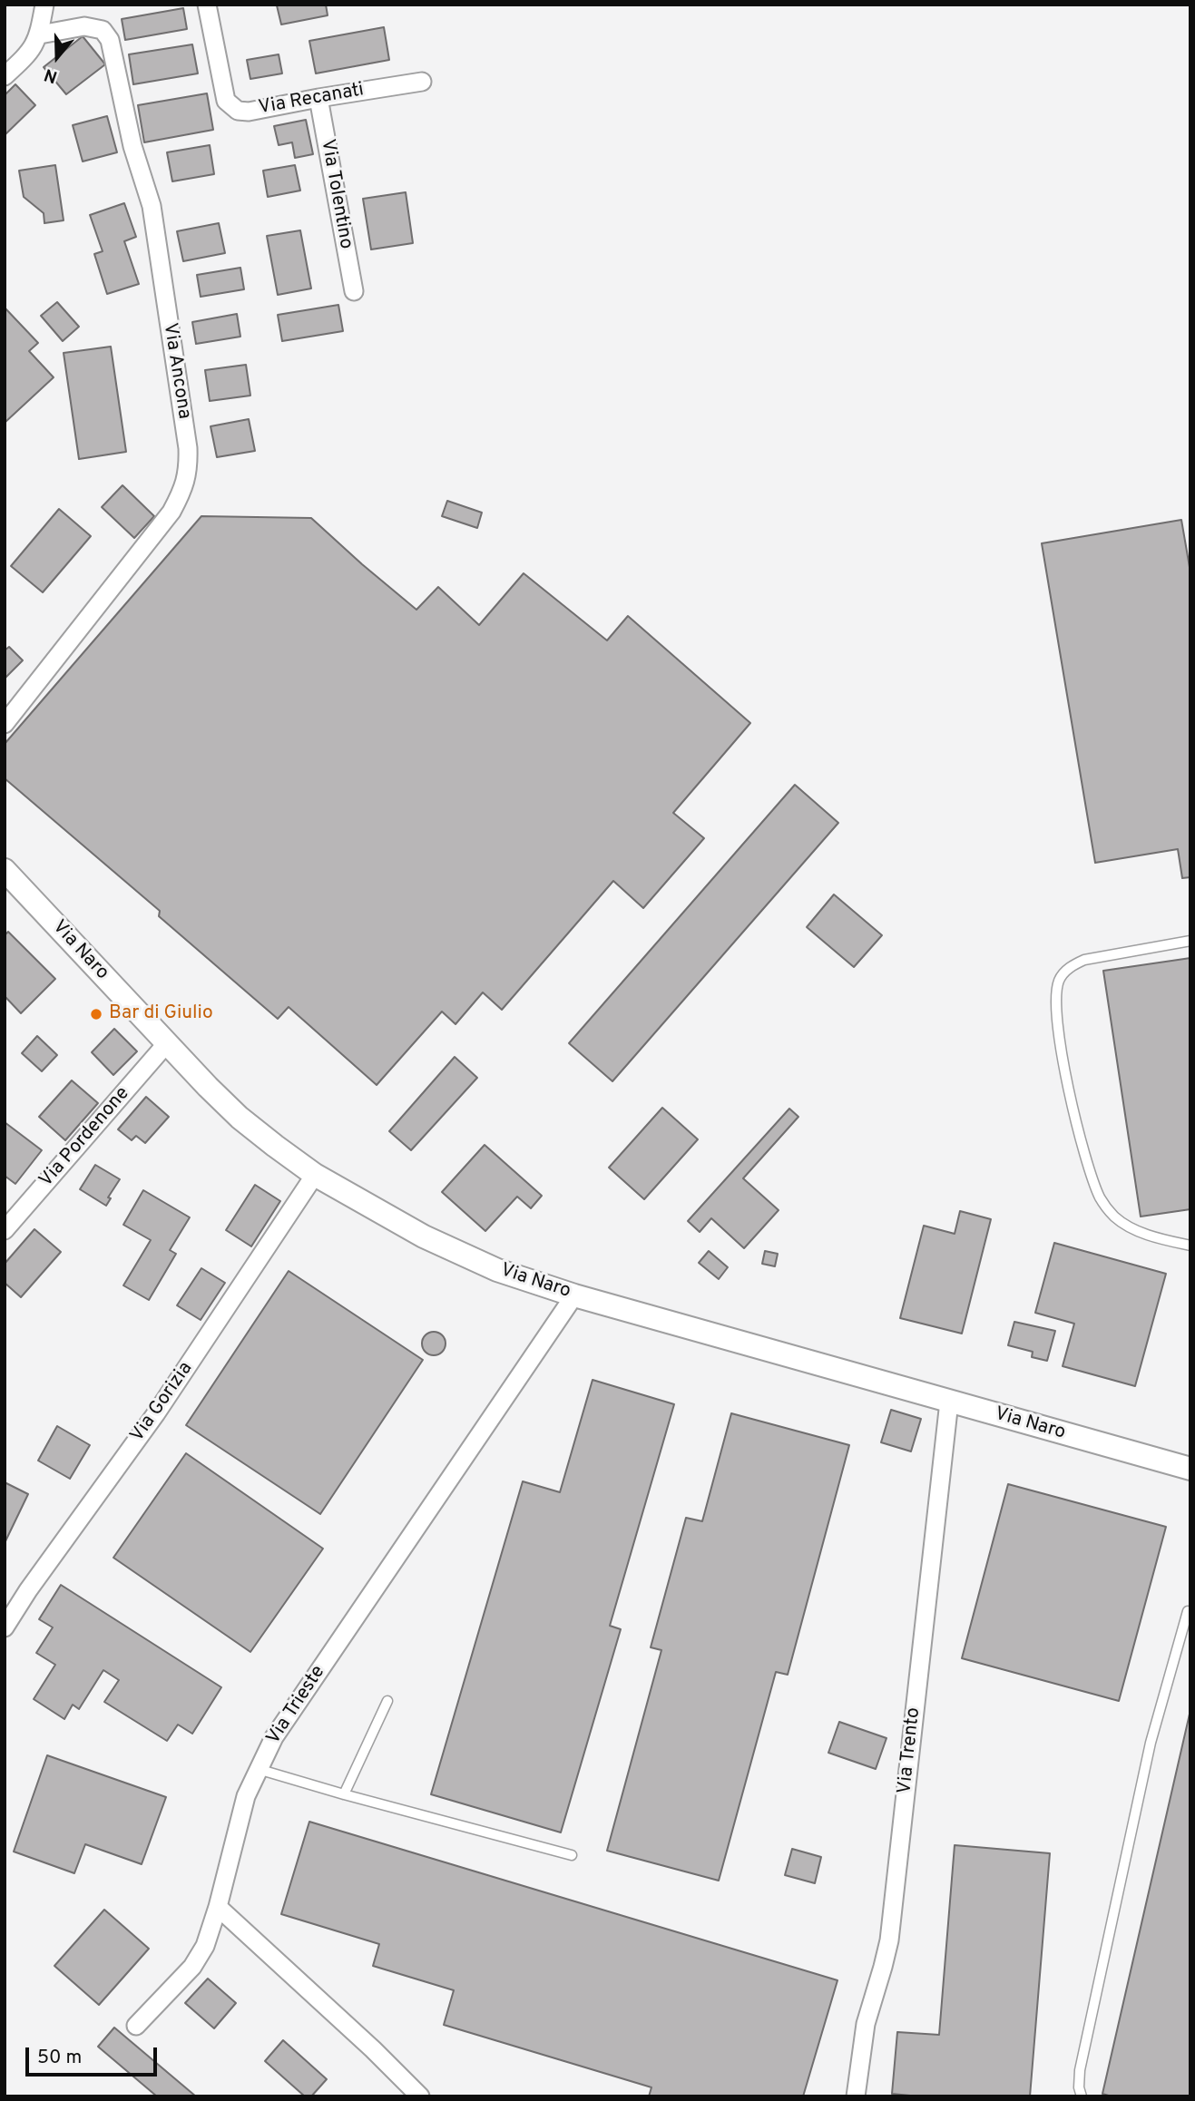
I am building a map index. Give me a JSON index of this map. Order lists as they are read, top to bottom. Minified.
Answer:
{"streets":{"street":["Via Recanati","Via Tolentino","Via Ancona","Via Naro","Via Pordenone","Via Gorizia","Via Trieste","Via Trento"]},"crossings":[["Via Recanati","Via Tolentino"],["Via Naro","Via Pordenone"],["Via Naro","Via Gorizia"],["Via Naro","Via Trieste"],["Via Naro","Via Trento"]],"places":["Bar di Giulio"],"scale_bar":"50 m","north":"bottom"}
